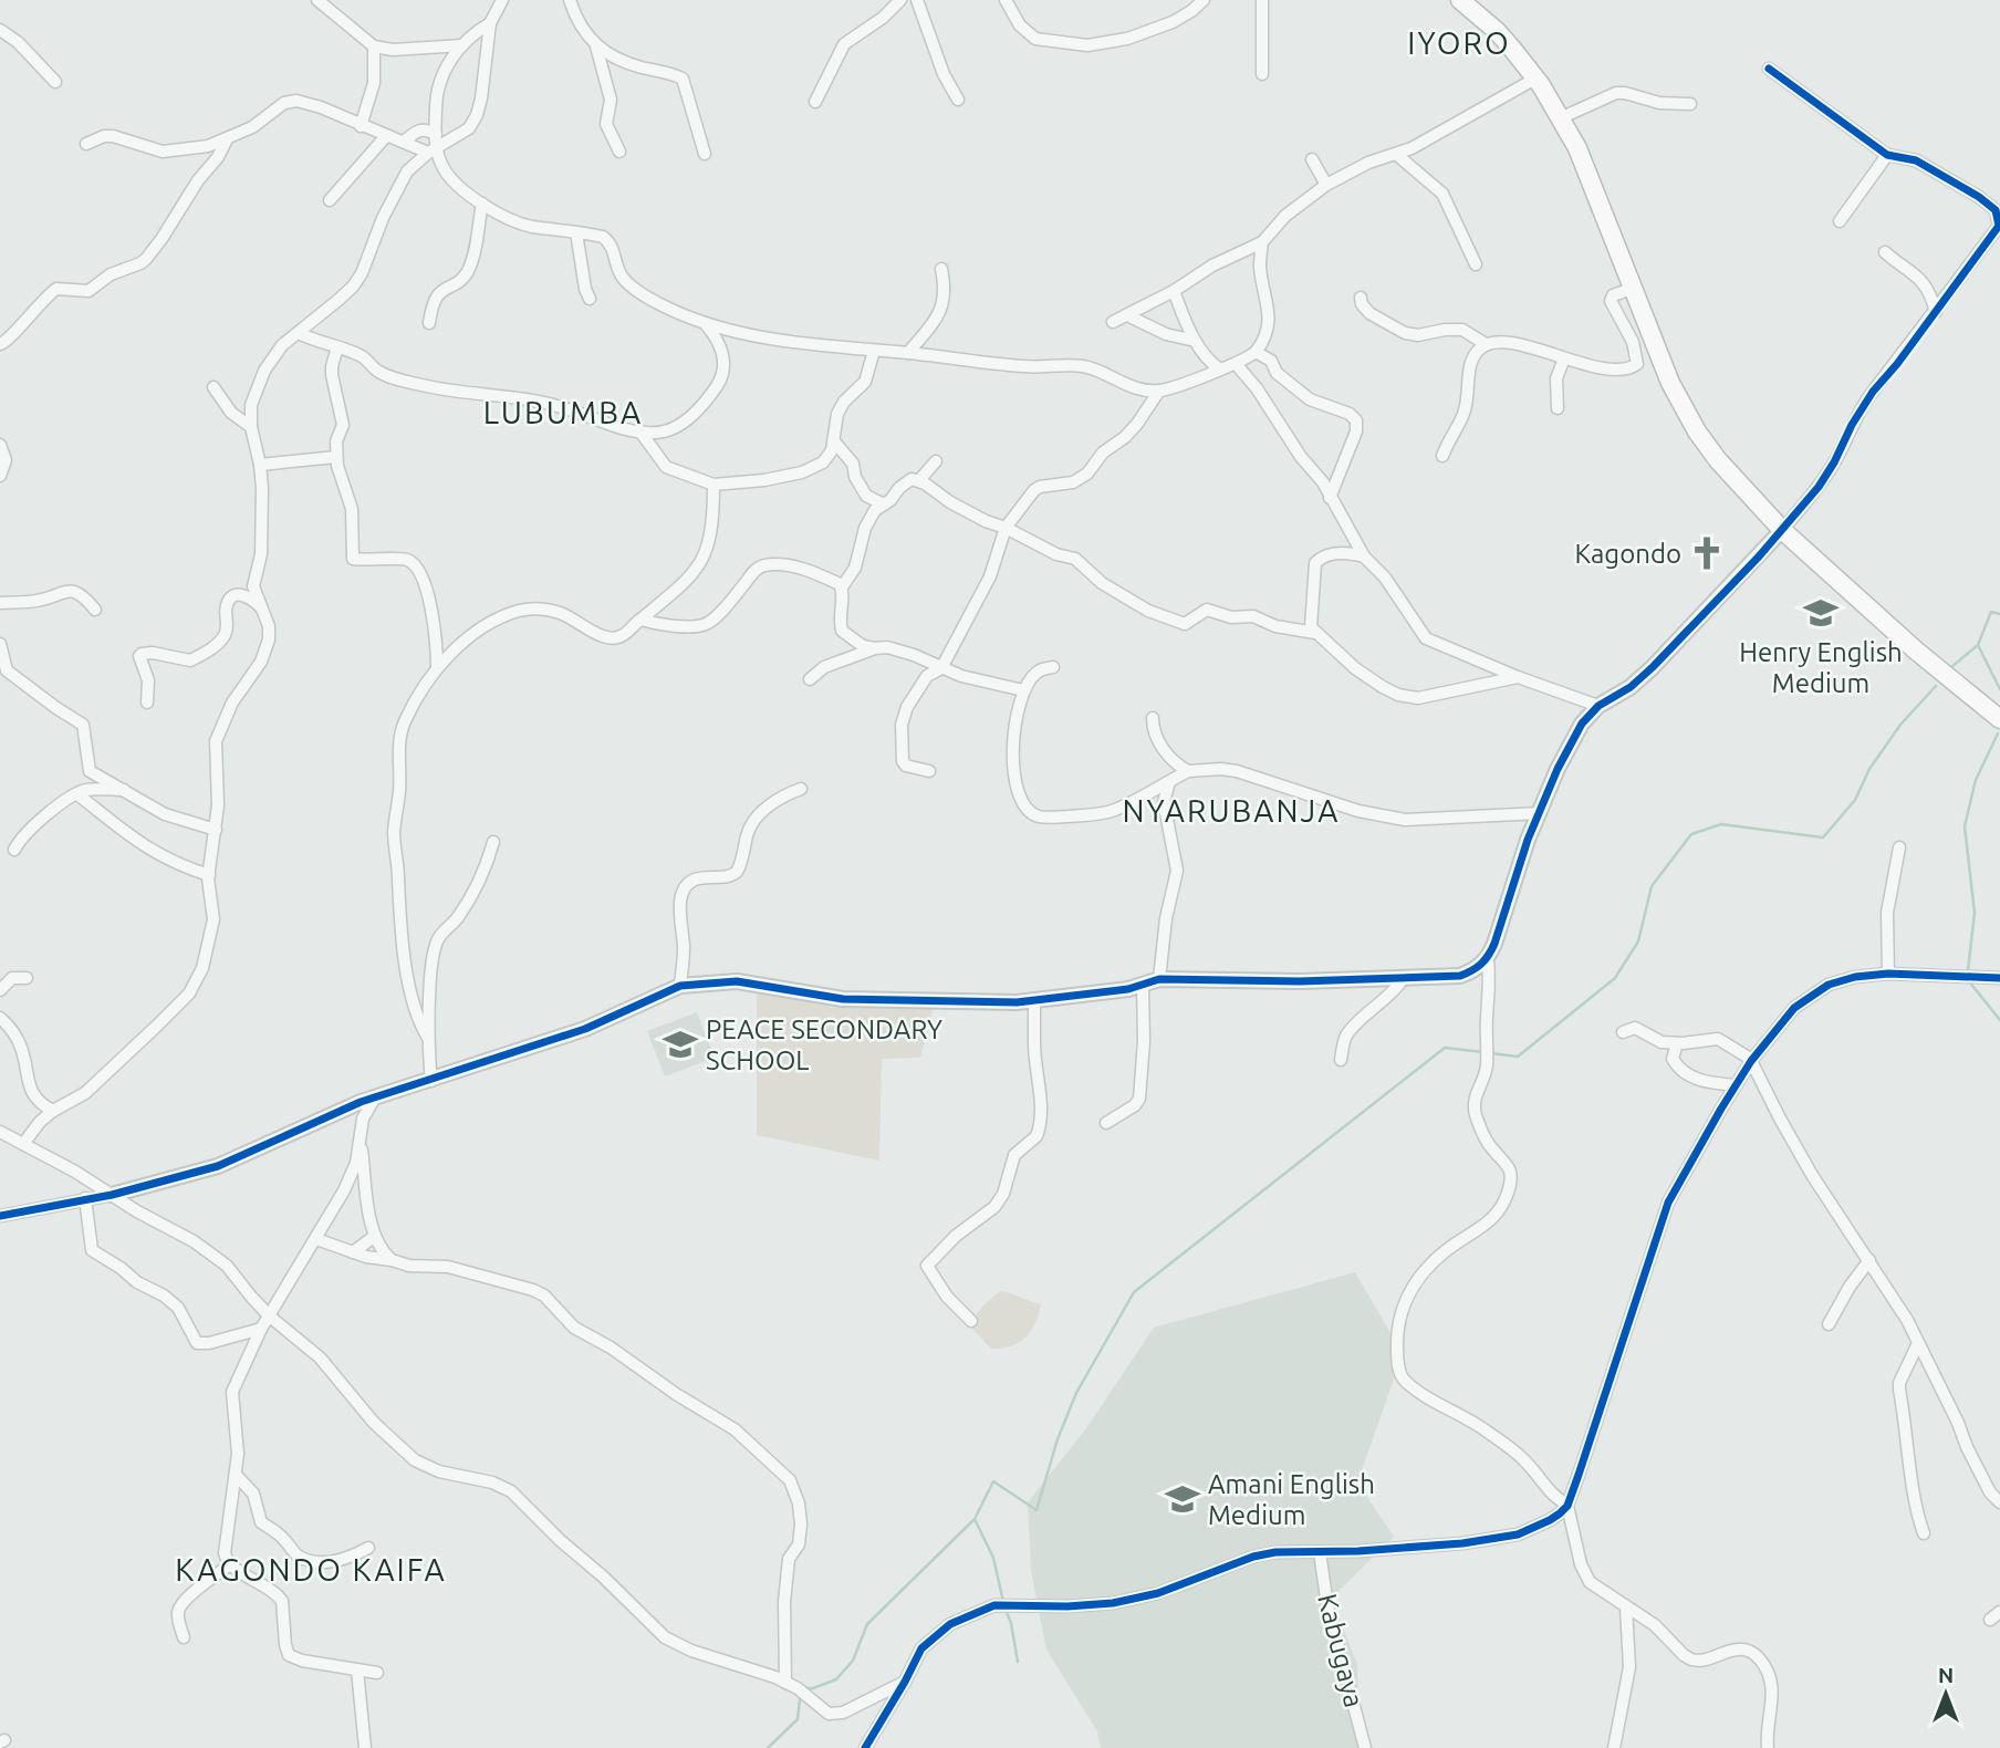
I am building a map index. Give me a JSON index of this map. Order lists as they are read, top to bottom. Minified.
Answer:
{"streets":{"street":["Kabugaya"]},"districts":["IYORO","LUBUMBA","NYARUBANJA","KAGONDO KAIFA"],"places":{"church":["Kagondo"],"school or university":["Henry English Medium","PEACE SECONDARY SCHOOL","Amani English Medium"]},"north":"top"}
